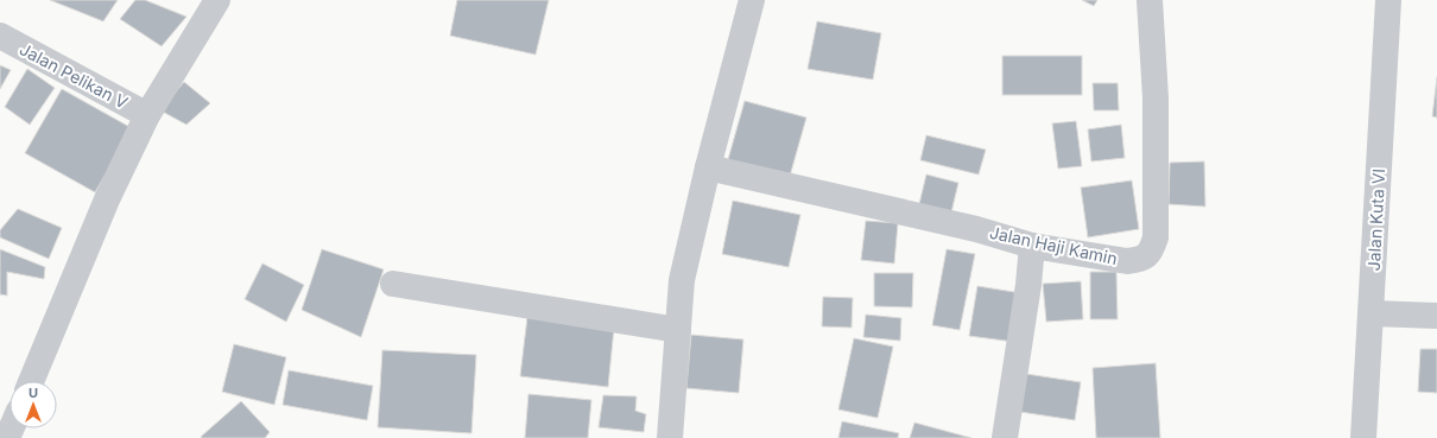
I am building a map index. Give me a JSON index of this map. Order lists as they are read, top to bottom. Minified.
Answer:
{"streets":{"street":["Jalan Pelikan V","Jalan Kuta VI","Jalan Haji Kamin"]},"north":"top"}
